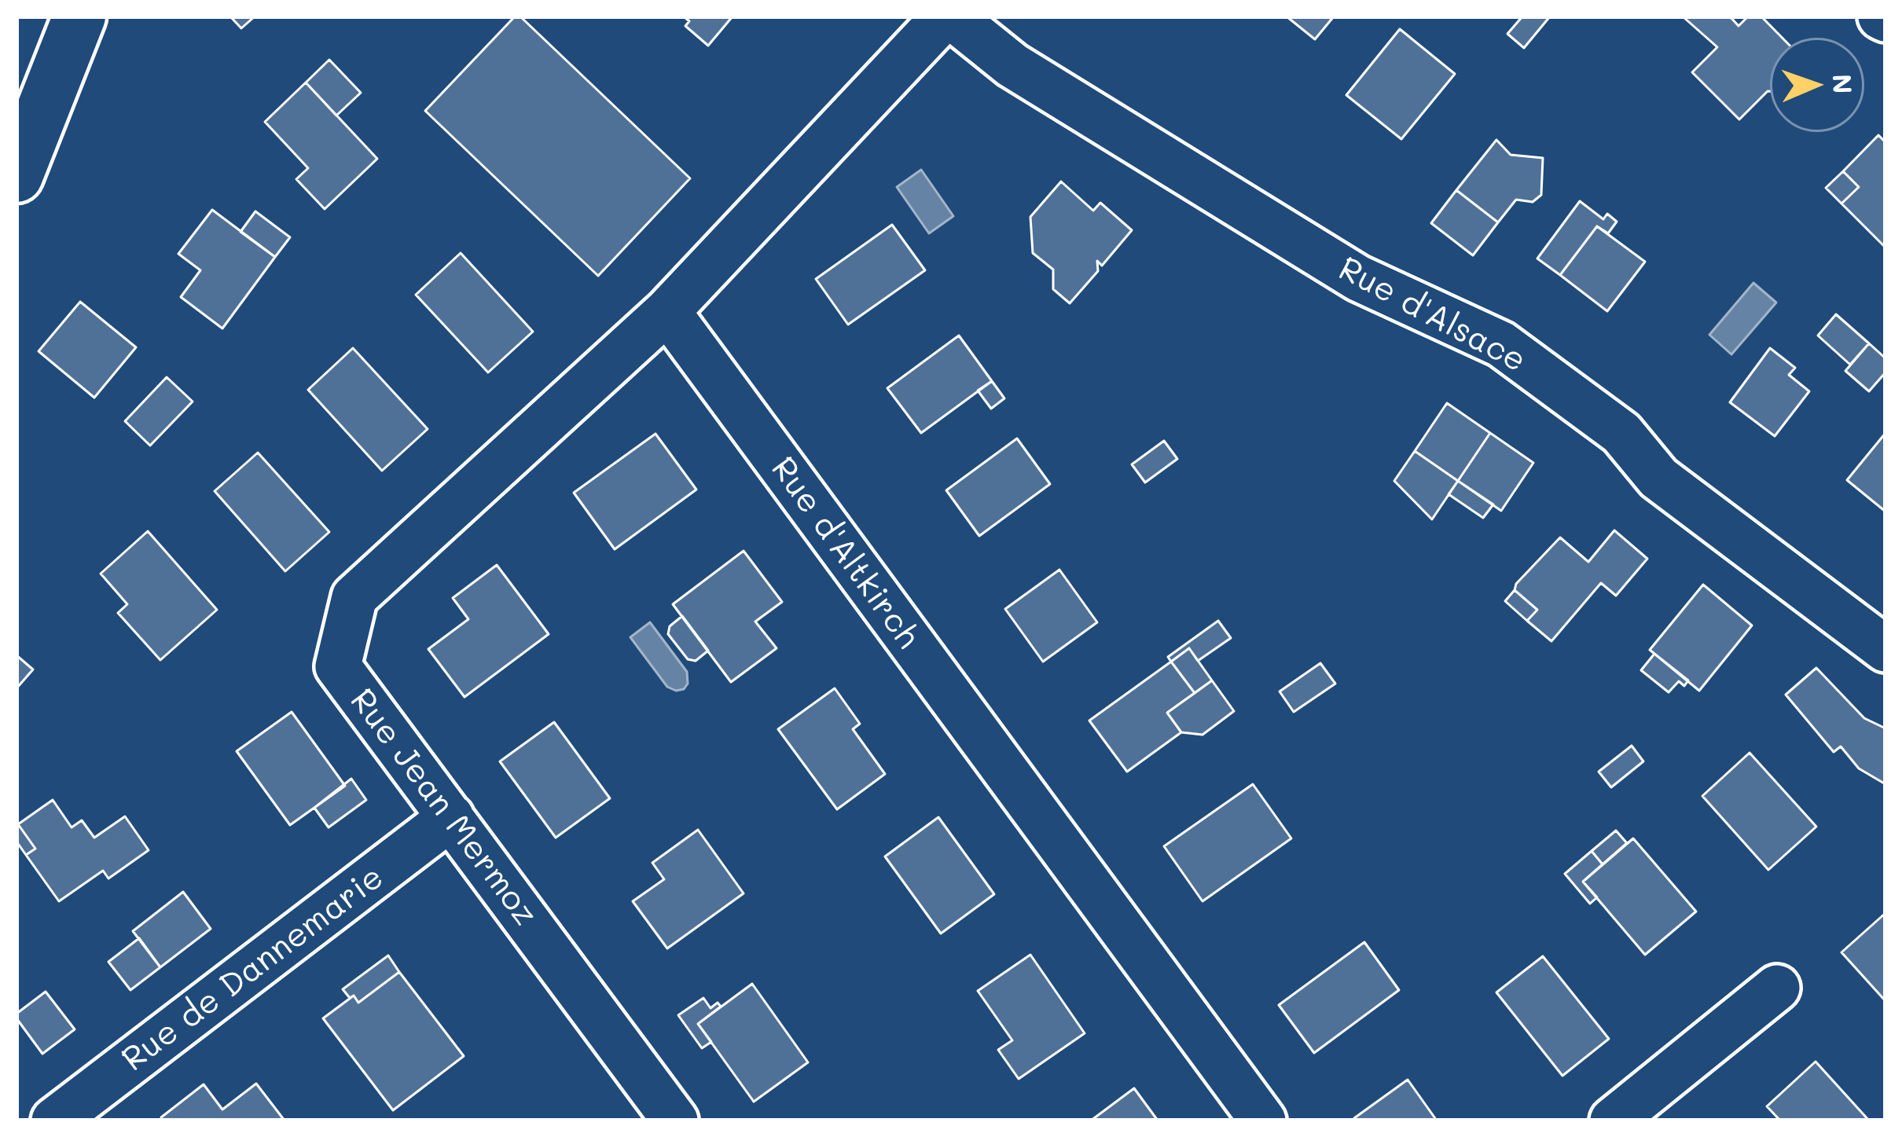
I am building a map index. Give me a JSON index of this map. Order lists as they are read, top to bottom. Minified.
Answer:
{"streets":{"street":["Rue d'Alsace","Rue d'Altkirch","Rue Jean Mermoz","Rue de Dannemarie"]},"crossings":[["Rue d'Altkirch","Rue Jean Mermoz"],["Rue Jean Mermoz","Rue de Dannemarie"]],"north":"right"}
